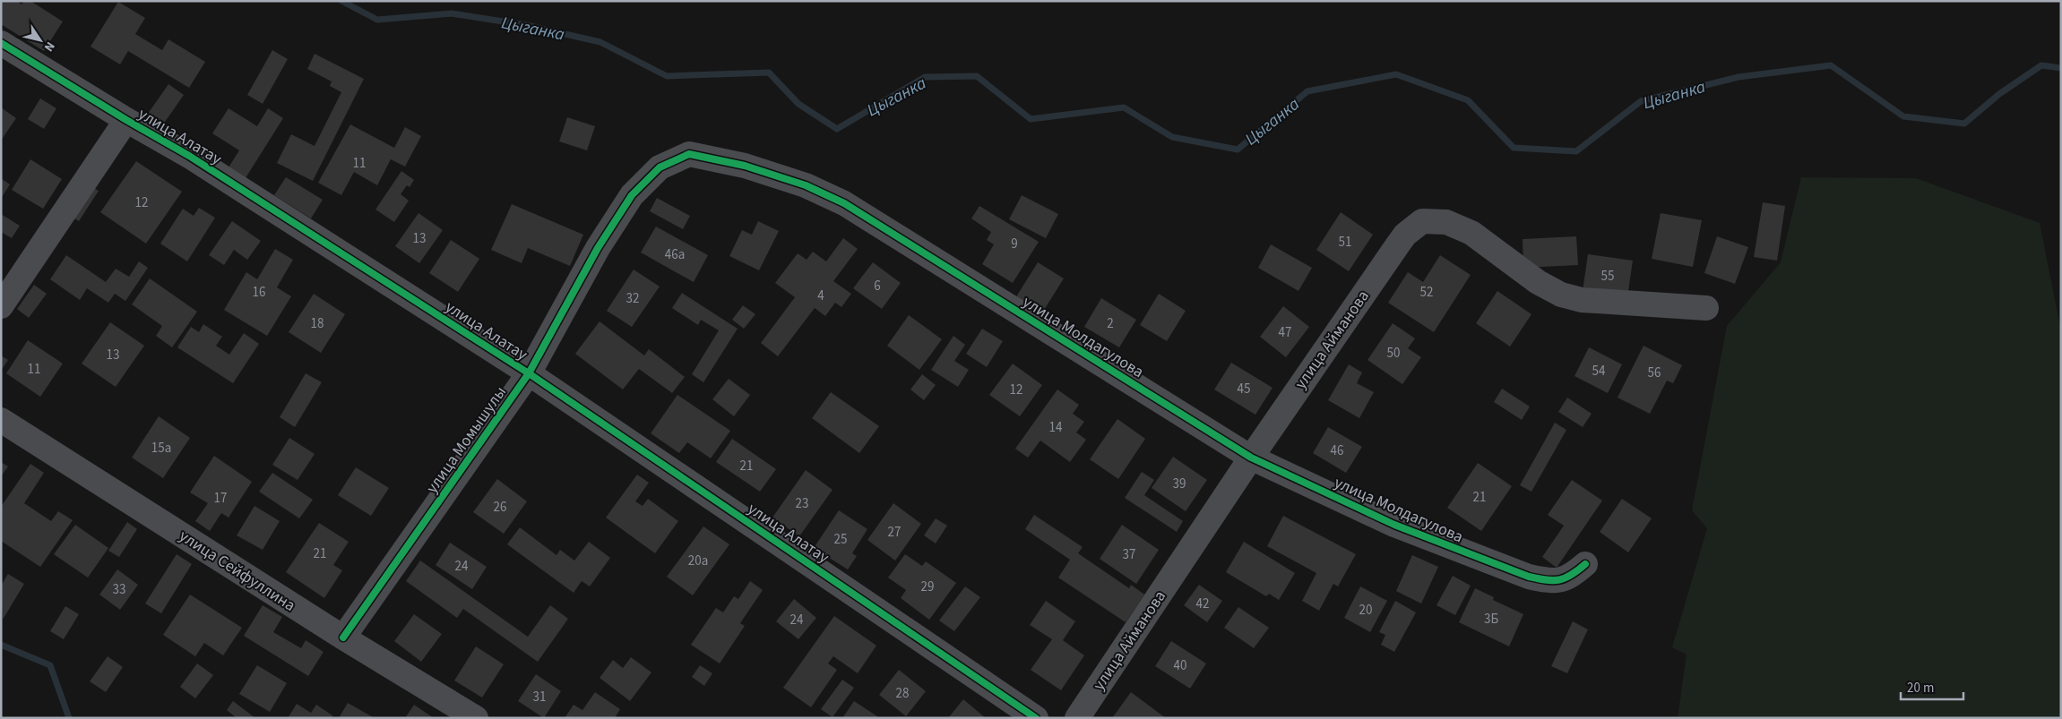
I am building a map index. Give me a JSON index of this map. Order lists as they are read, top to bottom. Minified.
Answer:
{"streets":{"street":["улица Алатау","улица Молдагулова","улица Айманова","улица Момышулы","улица Сейфуллина"]},"crossings":[["улица Алатау","улица Момышулы"],["улица Молдагулова","улица Айманова"],["улица Молдагулова","улица Момышулы"],["улица Момышулы","улица Сейфуллина"]],"water":["Цыганка"],"house_numbers":["11","12","13","51","9","46а","55","6","16","52","4","32","18","2","47","50","13","11","54","56","45","12","14","15а","46","21","39","21","17","23","26","27","25","21","37","20а","24","29","33","42","20","3Б","24","40","28","31"],"scale_bar":"20 m","north":"bottom right"}
